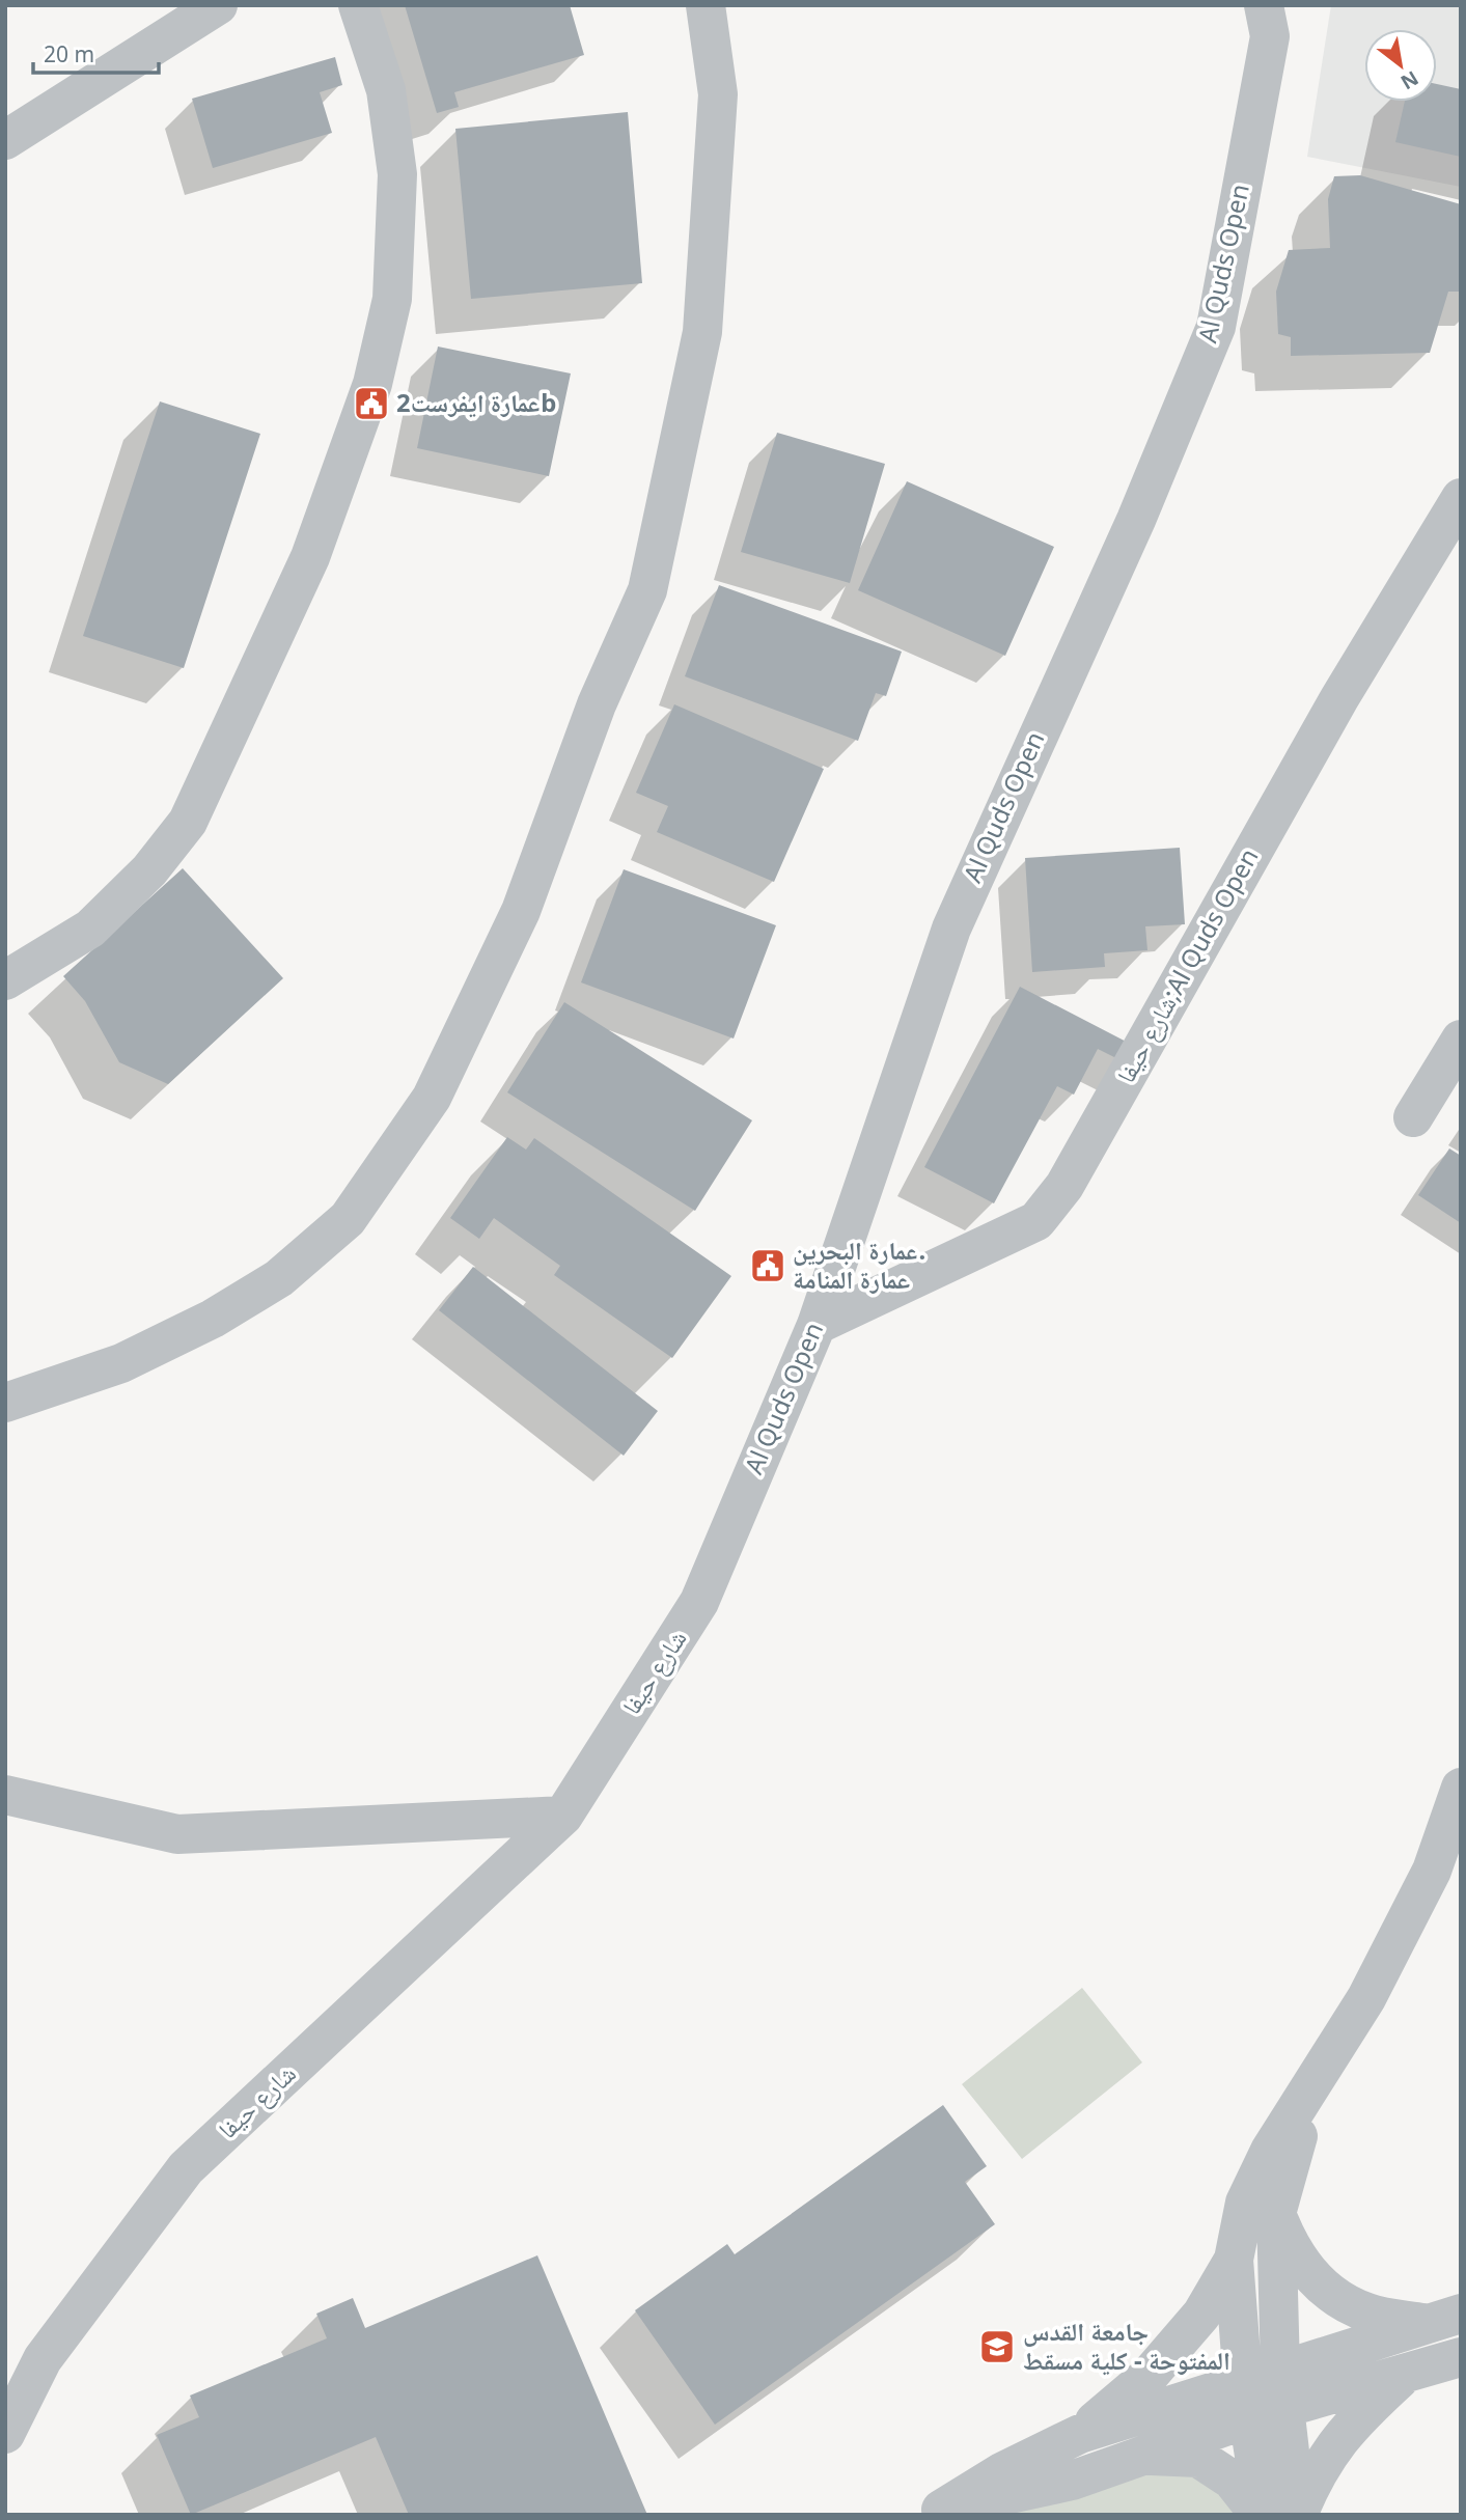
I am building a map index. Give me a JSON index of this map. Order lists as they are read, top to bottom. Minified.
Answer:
{"streets":{"street":["Al Quds Open","شارع حيفا;Al Quds Open","شارع حيفا"]},"crossings":[["Al Quds Open","شارع حيفا;Al Quds Open"],["Al Quds Open","شارع حيفا"]],"places":{"public building":["عمارة ايفرست2b","عمارة البحرين. عمارة المنامة"],"school or university":["جامعة القدس المفتوحة - كلية مسقط"]},"scale_bar":"20 m","north":"bottom right"}
